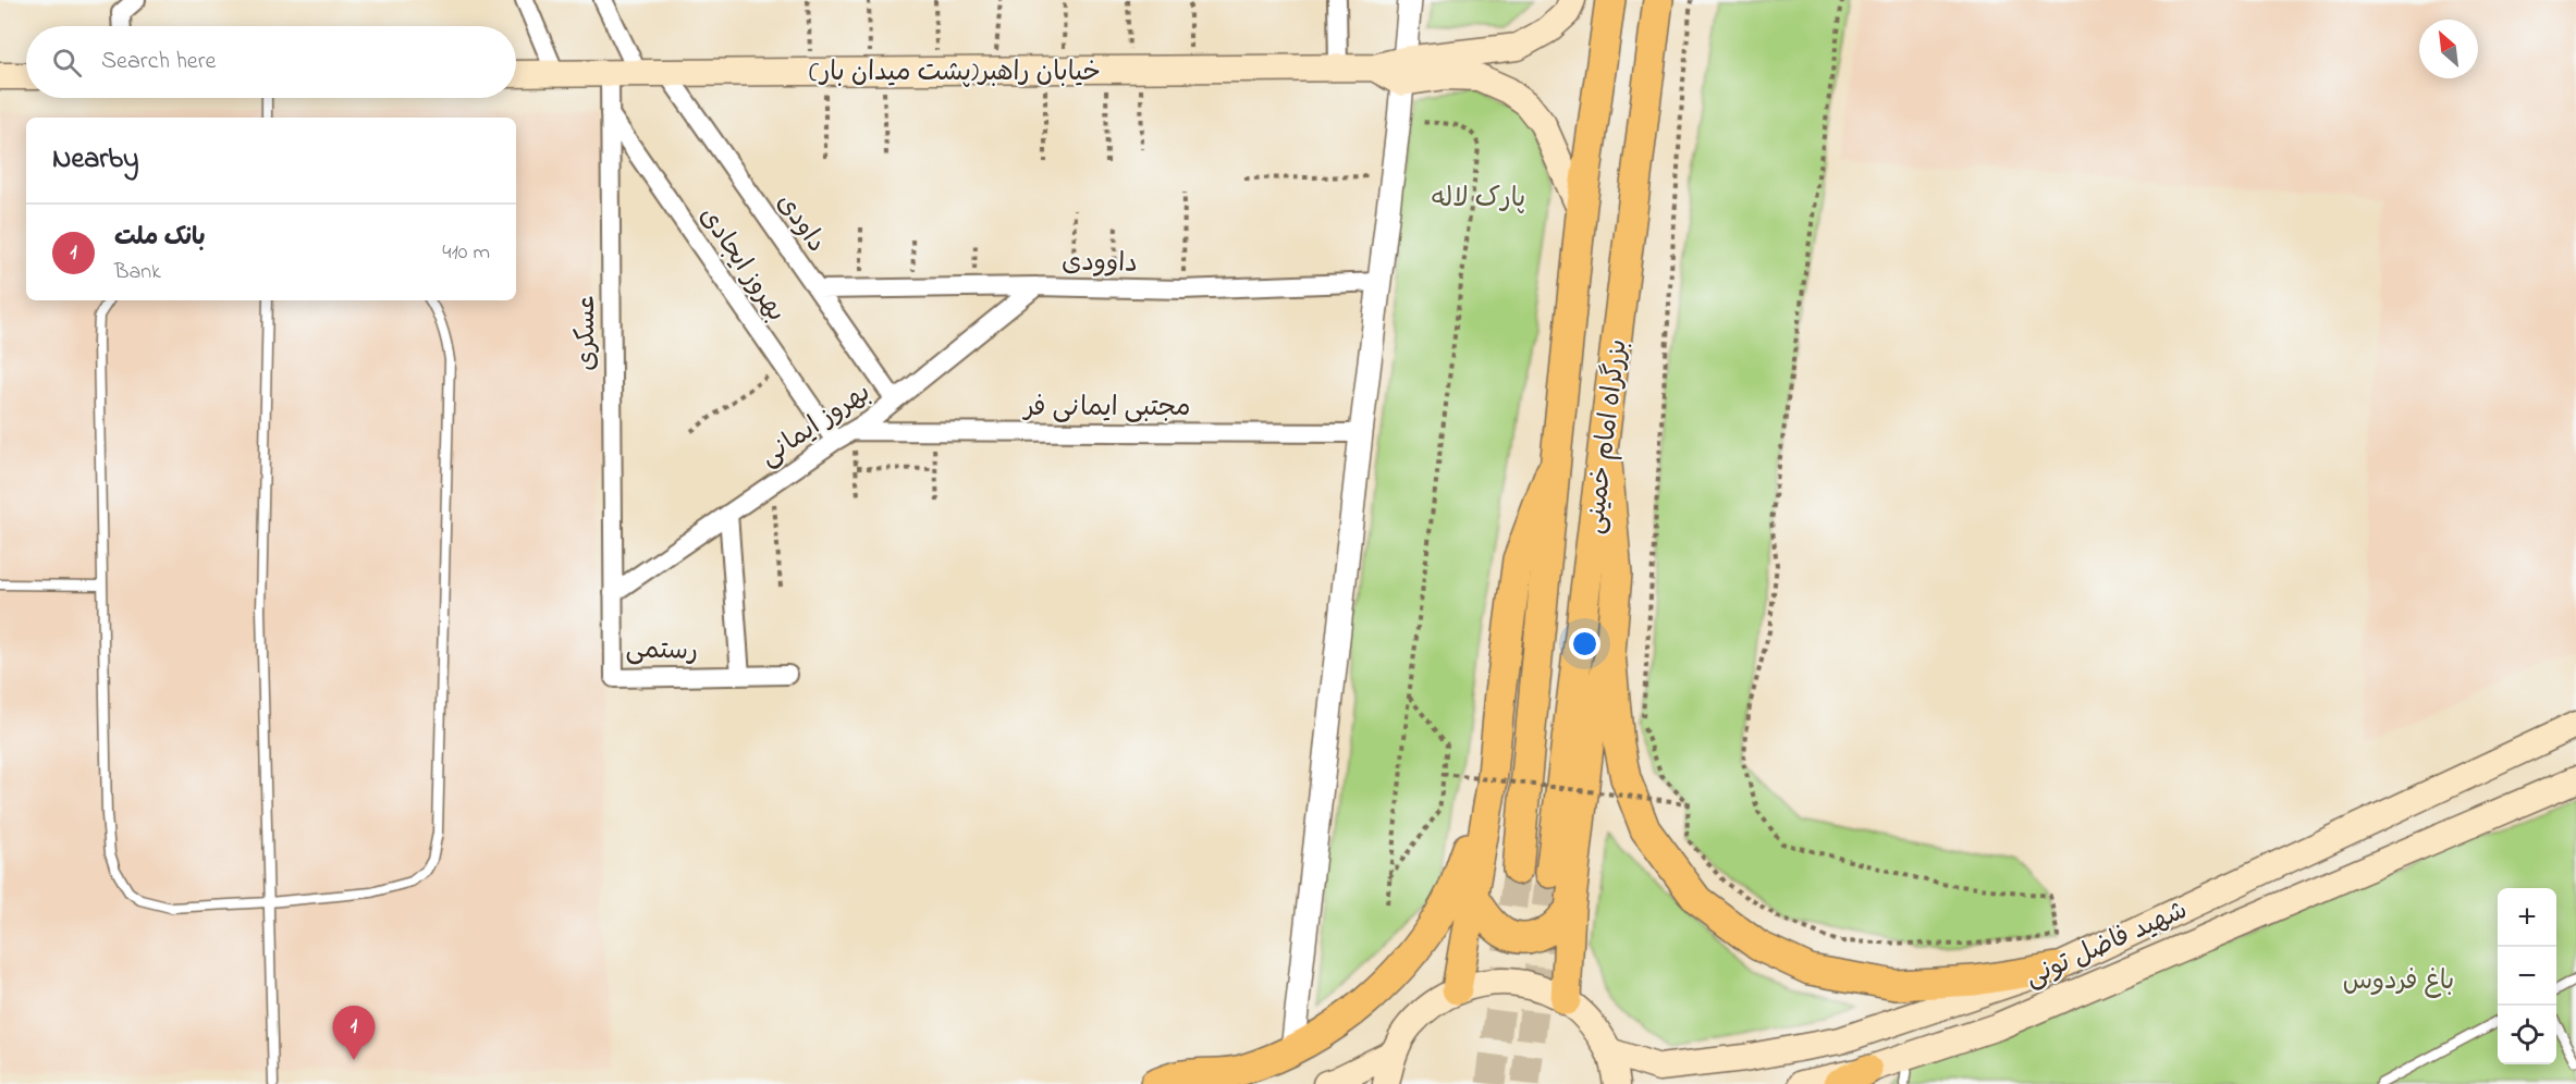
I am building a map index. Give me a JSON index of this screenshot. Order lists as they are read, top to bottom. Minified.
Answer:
{"streets":{"main road":["خیابان راهبر(پشت میدان بار)","بزرگراه امام خمینی","شهید فاضل تونی"],"street":["داودی","داوودی","بهروز ایجادی","عسکری","مجتبی ایمانی فر","بهروز ایمانی","رستمی"]},"crossings":[["خیابان راهبر(پشت میدان بار)","داودی"],["خیابان راهبر(پشت میدان بار)","عسکری"],["داودی","داوودی"],["داودی","بهروز ایمانی"],["داوودی","بهروز ایمانی"],["بهروز ایجادی","عسکری"],["بهروز ایجادی","بهروز ایمانی"],["عسکری","بهروز ایمانی"],["عسکری","رستمی"],["مجتبی ایمانی فر","بهروز ایمانی"],["بهروز ایمانی","رستمی"]],"parks":["پارک لاله","باغ فردوس"],"north":"top left","page":{"search":"Search here","heading":"Nearby","list":[{"mark":"1","name":"بانک ملت","note":"Bank","value":"410 m"}],"map_buttons":["+","−"],"pins":"1"}}
